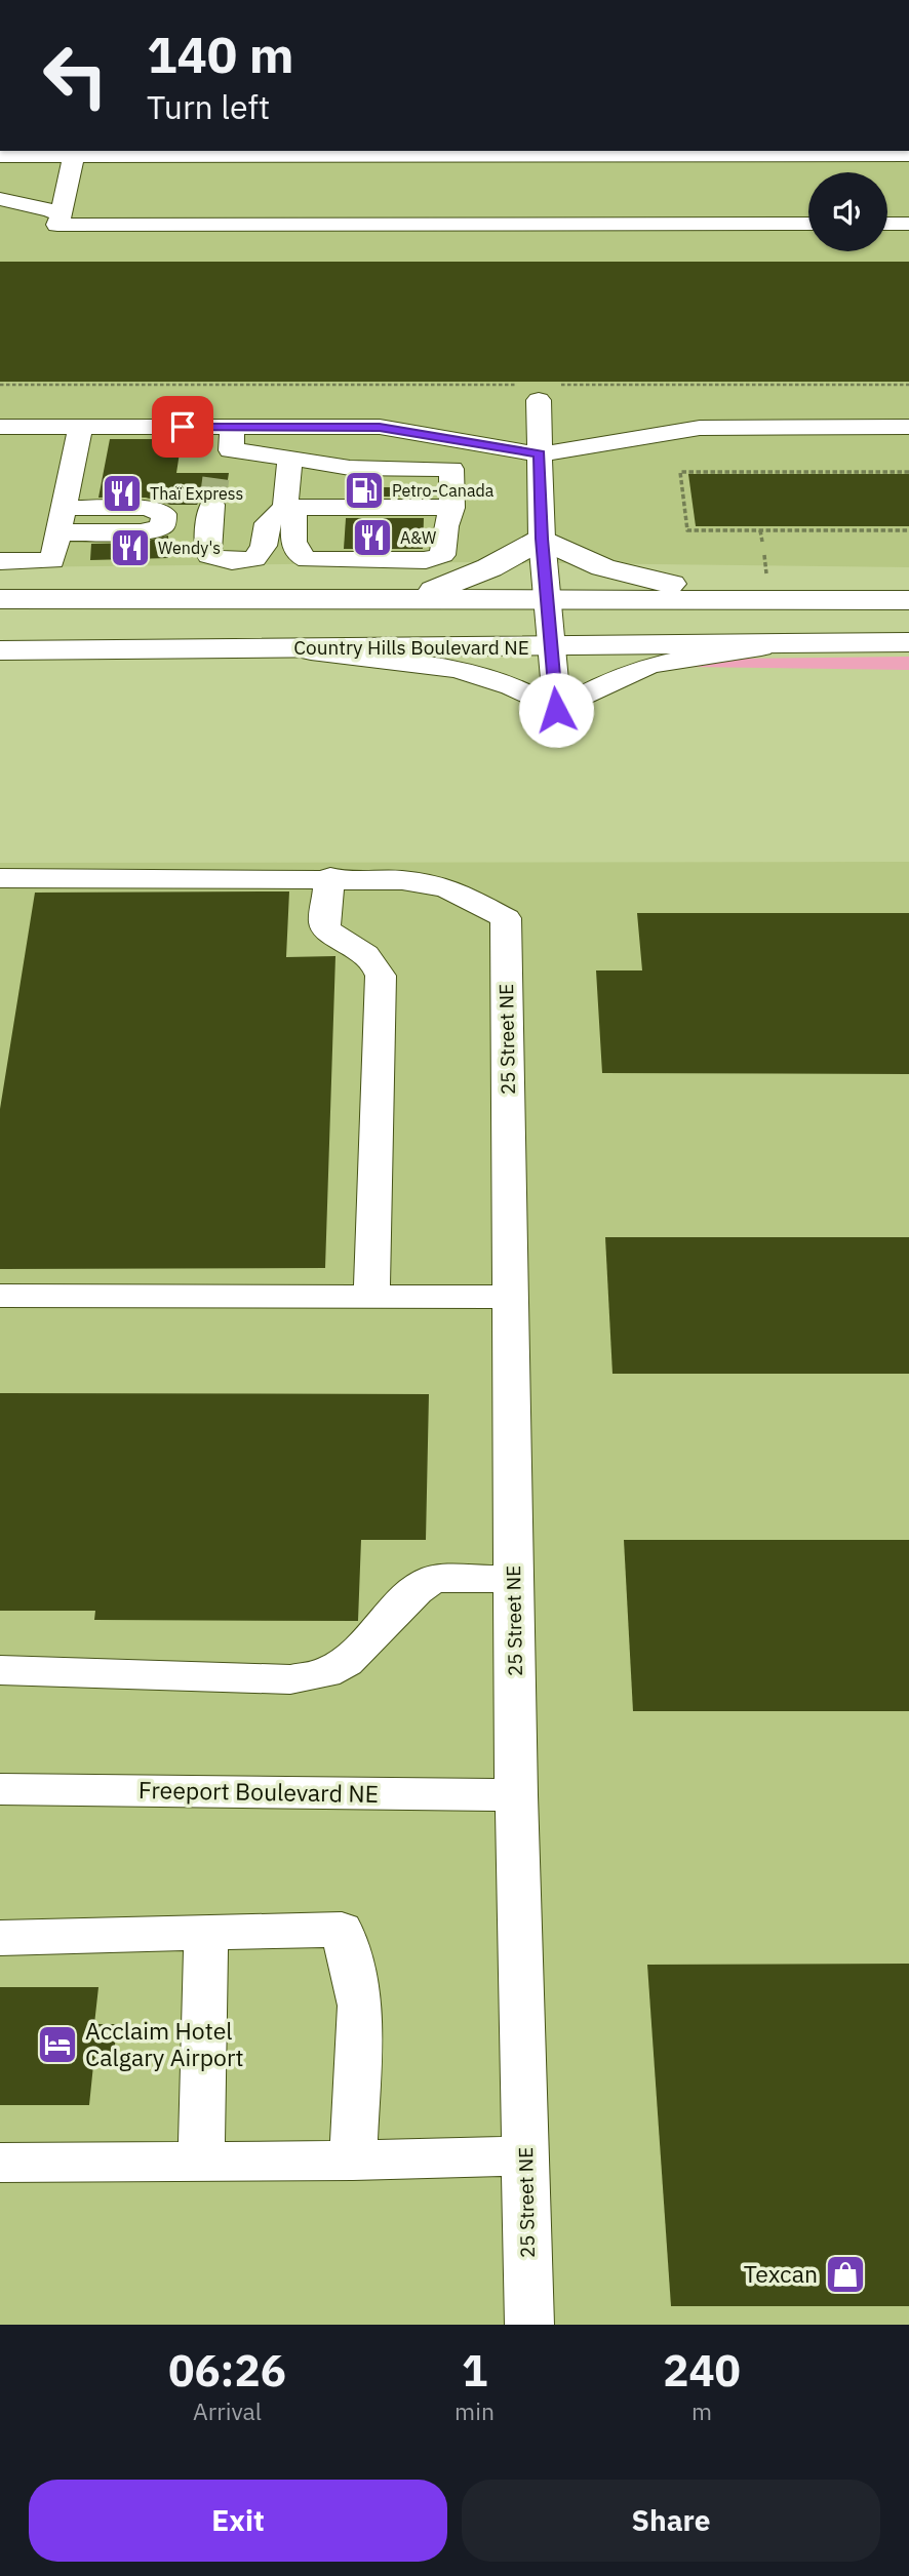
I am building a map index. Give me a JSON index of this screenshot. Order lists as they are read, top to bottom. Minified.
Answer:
{"streets":{"main road":["Country Hills Boulevard NE"],"street":["25 Street NE","Freeport Boulevard NE"]},"crossings":[["25 Street NE","Freeport Boulevard NE"]],"places":{"fuel station":["Petro-Canada"],"restaurant":["Thaï Express","A&W","Wendy's"],"hotel":["Acclaim Hotel Calgary Airport"],"shop":["Texcan"]},"page":{"turn":["140 m","Turn left"],"eta":["06:26","Arrival","1","min","240","m"],"buttons":["Exit","Share"]}}
